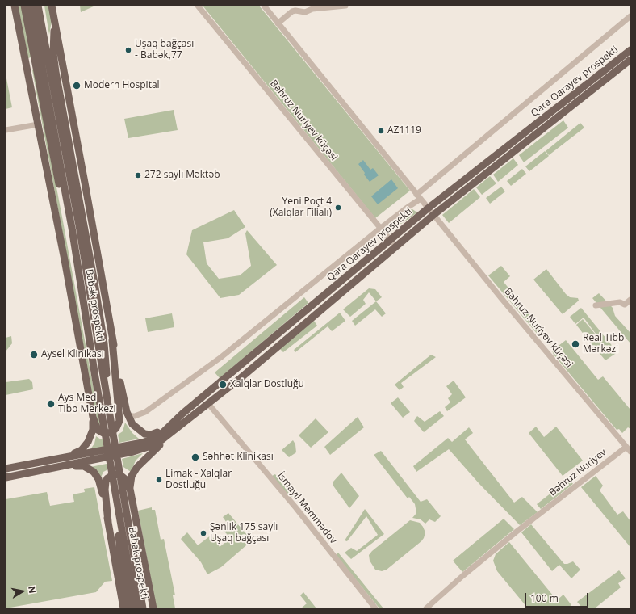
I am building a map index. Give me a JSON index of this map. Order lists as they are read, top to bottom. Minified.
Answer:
{"streets":{"main road":["Qara Qarayev prospekti","Babək prospekti"],"street":["Bəhruz Nuriyev küçəsi","Bəhruz Nuriyev","İsmayıl Məmmədov"]},"crossings":[["Qara Qarayev prospekti","Bəhruz Nuriyev küçəsi"],["Bəhruz Nuriyev küçəsi","Bəhruz Nuriyev"]],"places":["Uşaq bağçası - Babək,77","Modern Hospital","AZ1119","272 saylı Məktəb","Yeni Poçt 4 (Xalqlar Filialı)","Real Tibb Mərkəzi","Aysel Klinikası","Xalqlar Dostluğu","Ays Med Tibb Merkezi","Səhhət Klinikası","Limak - Xalqlar Dostluğu","Şənlik 175 saylı Uşaq bağçası"],"scale_bar":"100 m","north":"right"}
